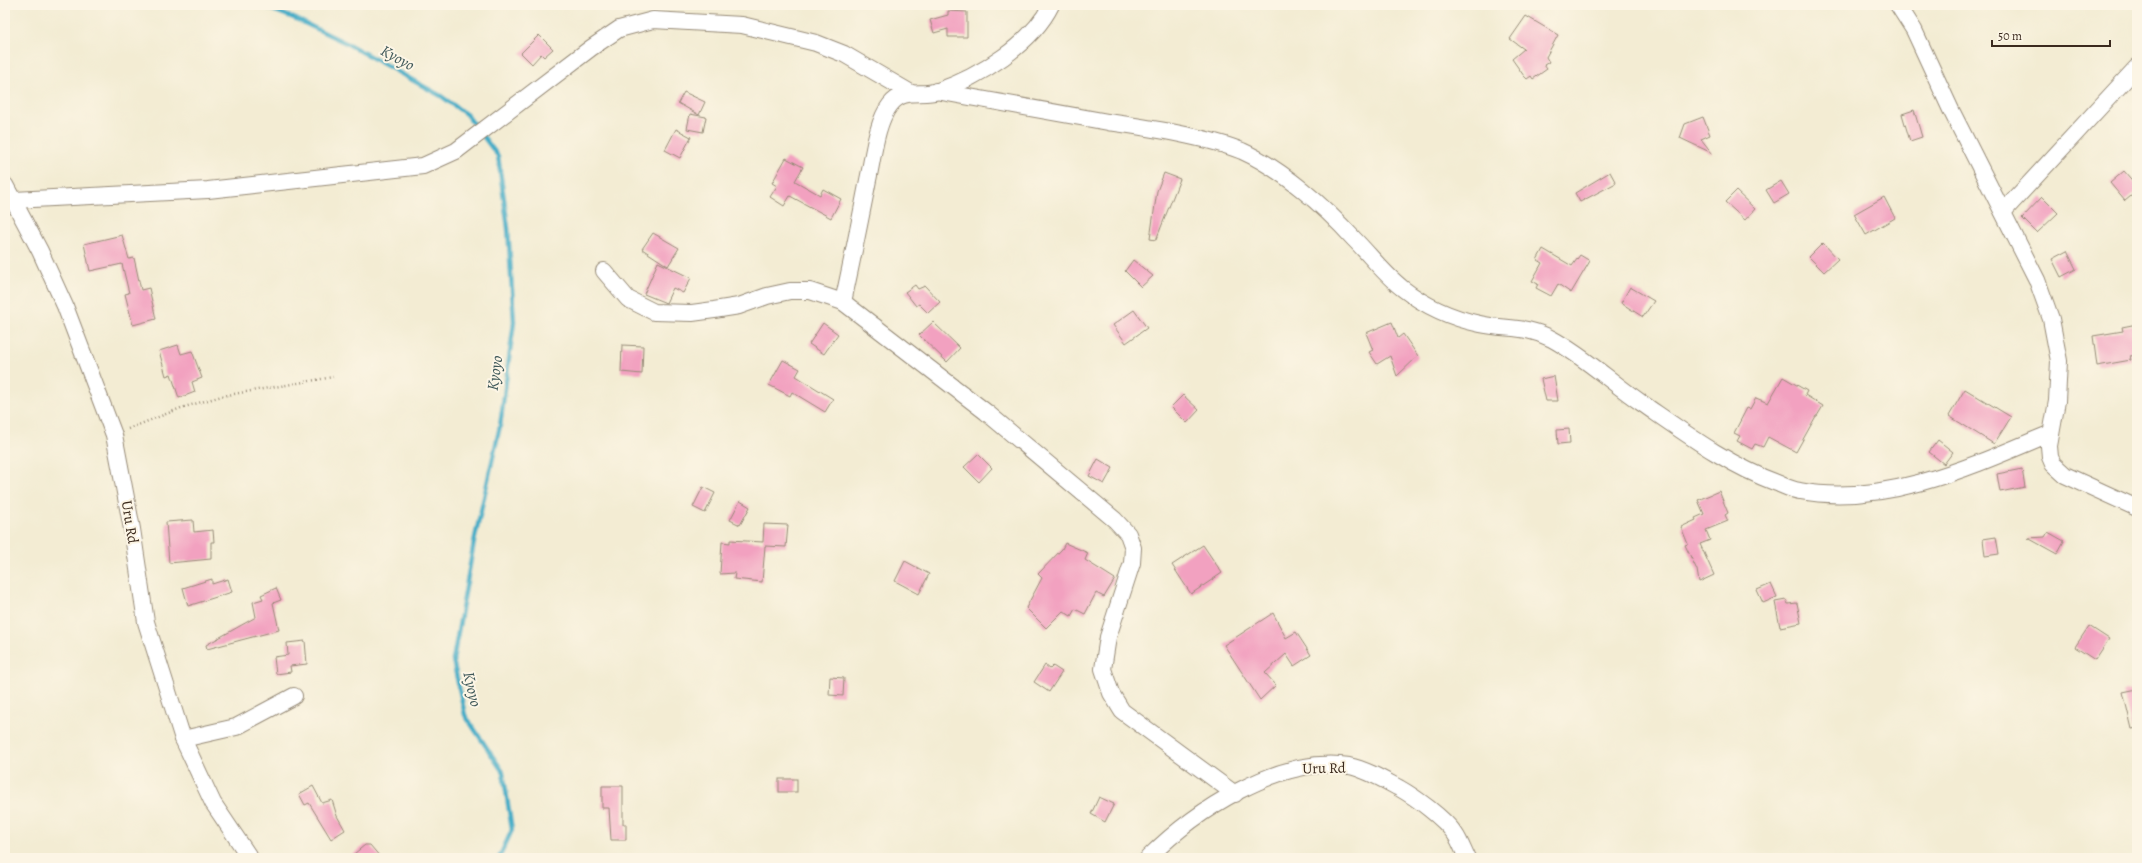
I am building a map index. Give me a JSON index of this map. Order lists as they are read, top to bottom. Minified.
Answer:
{"streets":{"street":["Uru Rd"]},"water":["Kyoyo"],"scale_bar":"50 m"}
